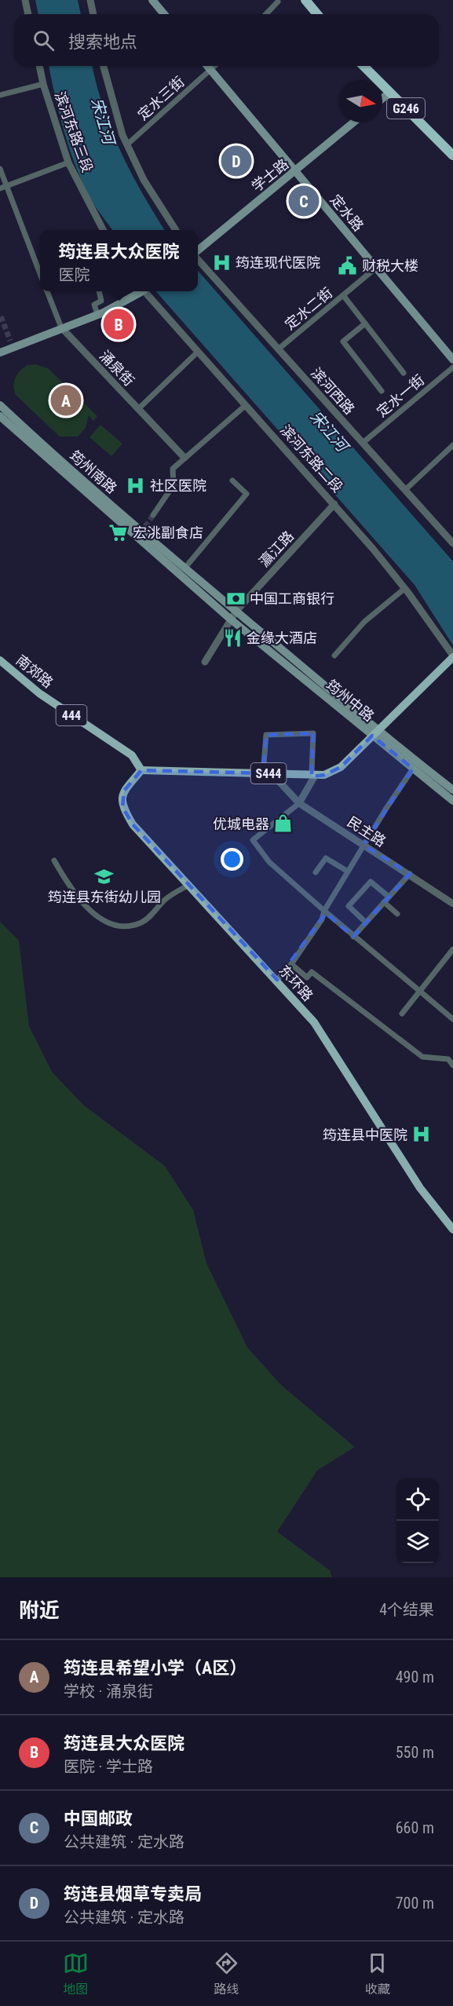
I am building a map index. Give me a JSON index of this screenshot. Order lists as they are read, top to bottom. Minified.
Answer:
{"streets":{"highway":["G246"],"main road":["学士路","定水路","筠州南路","南郊路","筠州中路","444","S444","东环路"],"street":["定水三街","滨河东路三段","定水二街","涌泉街","滨河西路","定水一街","滨河东路二段","瀛江路","民主路"]},"crossings":[["定水三街","定水路"],["学士路","定水路"],["定水路","定水二街"],["定水二街","滨河西路"],["滨河西路","定水一街"],["滨河东路二段","瀛江路"],["滨河东路二段","S444"],["筠州南路","瀛江路"],["筠州南路","筠州中路"],["瀛江路","筠州中路"],["南郊路","S444"],["南郊路","东环路"],["筠州中路","S444"],["S444","民主路"],["S444","东环路"]],"water":["宋江河"],"places":{"hospital":["筠连现代医院","社区医院","筠连县中医院"],"public building":["财税大楼"],"supermarket":["宏洮副食店"],"bank":["中国工商银行"],"restaurant":["金缘大酒店"],"shop":["优城电器"],"school or university":["筠连县东街幼儿园"]},"north":"right","page":{"search":"搜索地点","pins":["D","C","B","A"],"popup":["筠连县大众医院","医院"],"heading":["附近","4个结果"],"list":[{"mark":"A","name":"筠连县希望小学（A区）","note":"学校 · 涌泉街","value":"490 m"},{"mark":"B","name":"筠连县大众医院","note":"医院 · 学士路","value":"550 m"},{"mark":"C","name":"中国邮政","note":"公共建筑 · 定水路","value":"660 m"},{"mark":"D","name":"筠连县烟草专卖局","note":"公共建筑 · 定水路","value":"700 m"}],"nav":["地图","路线","收藏"]}}
